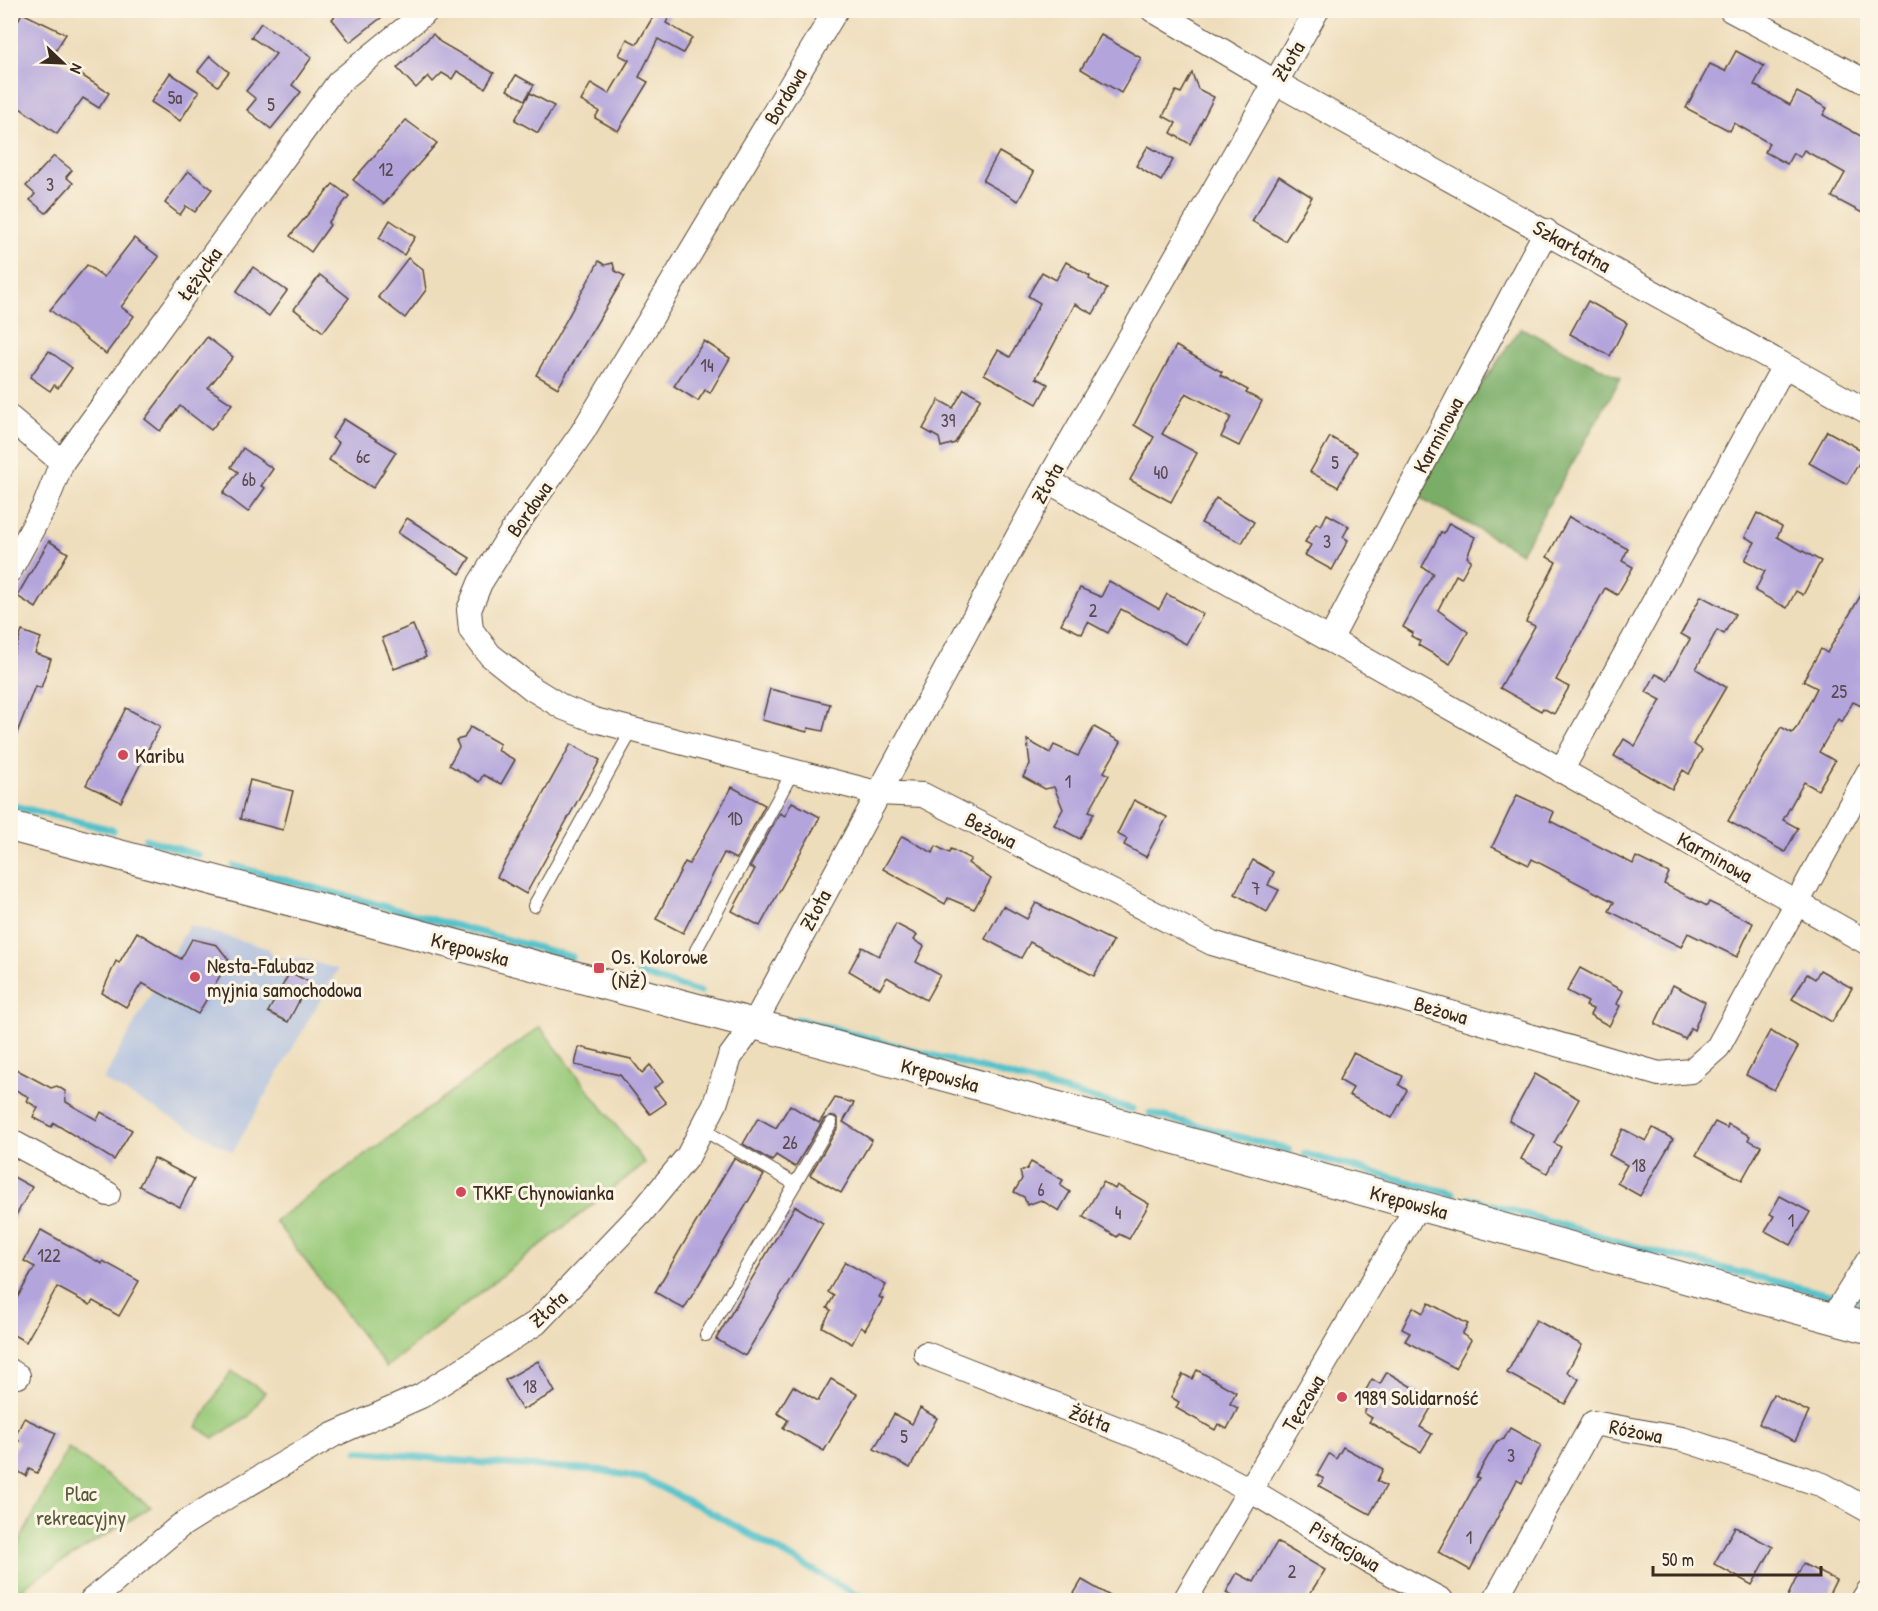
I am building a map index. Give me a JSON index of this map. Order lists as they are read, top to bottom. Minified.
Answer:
{"streets":{"street":["Złota","Bordowa","Szkarłatna","Łężycka","Karminowa","Beżowa","Krępowska","Tęczowa","Żółta","Różowa","Pistacjowa"]},"crossings":[["Złota","Bordowa"],["Złota","Szkarłatna"],["Złota","Karminowa"],["Złota","Beżowa"],["Złota","Krępowska"],["Bordowa","Beżowa"],["Szkarłatna","Karminowa"],["Karminowa","Beżowa"],["Krępowska","Tęczowa"],["Tęczowa","Żółta"],["Tęczowa","Pistacjowa"],["Żółta","Pistacjowa"]],"parks":["Plac rekreacyjny"],"places":{"other":["Karibu","Nesta-Falubaz myjnia samochodowa","TKKF Chynowianka","1989 Solidarność"],"transit":["Os. Kolorowe (NŻ)"]},"house_numbers":["5a","5","12","3","14","39","6c","5","40","6b","3","2","25","1","1D","7","26","18","6","4","1","122","18","5","3","1","2"],"scale_bar":"50 m","north":"bottom right"}
